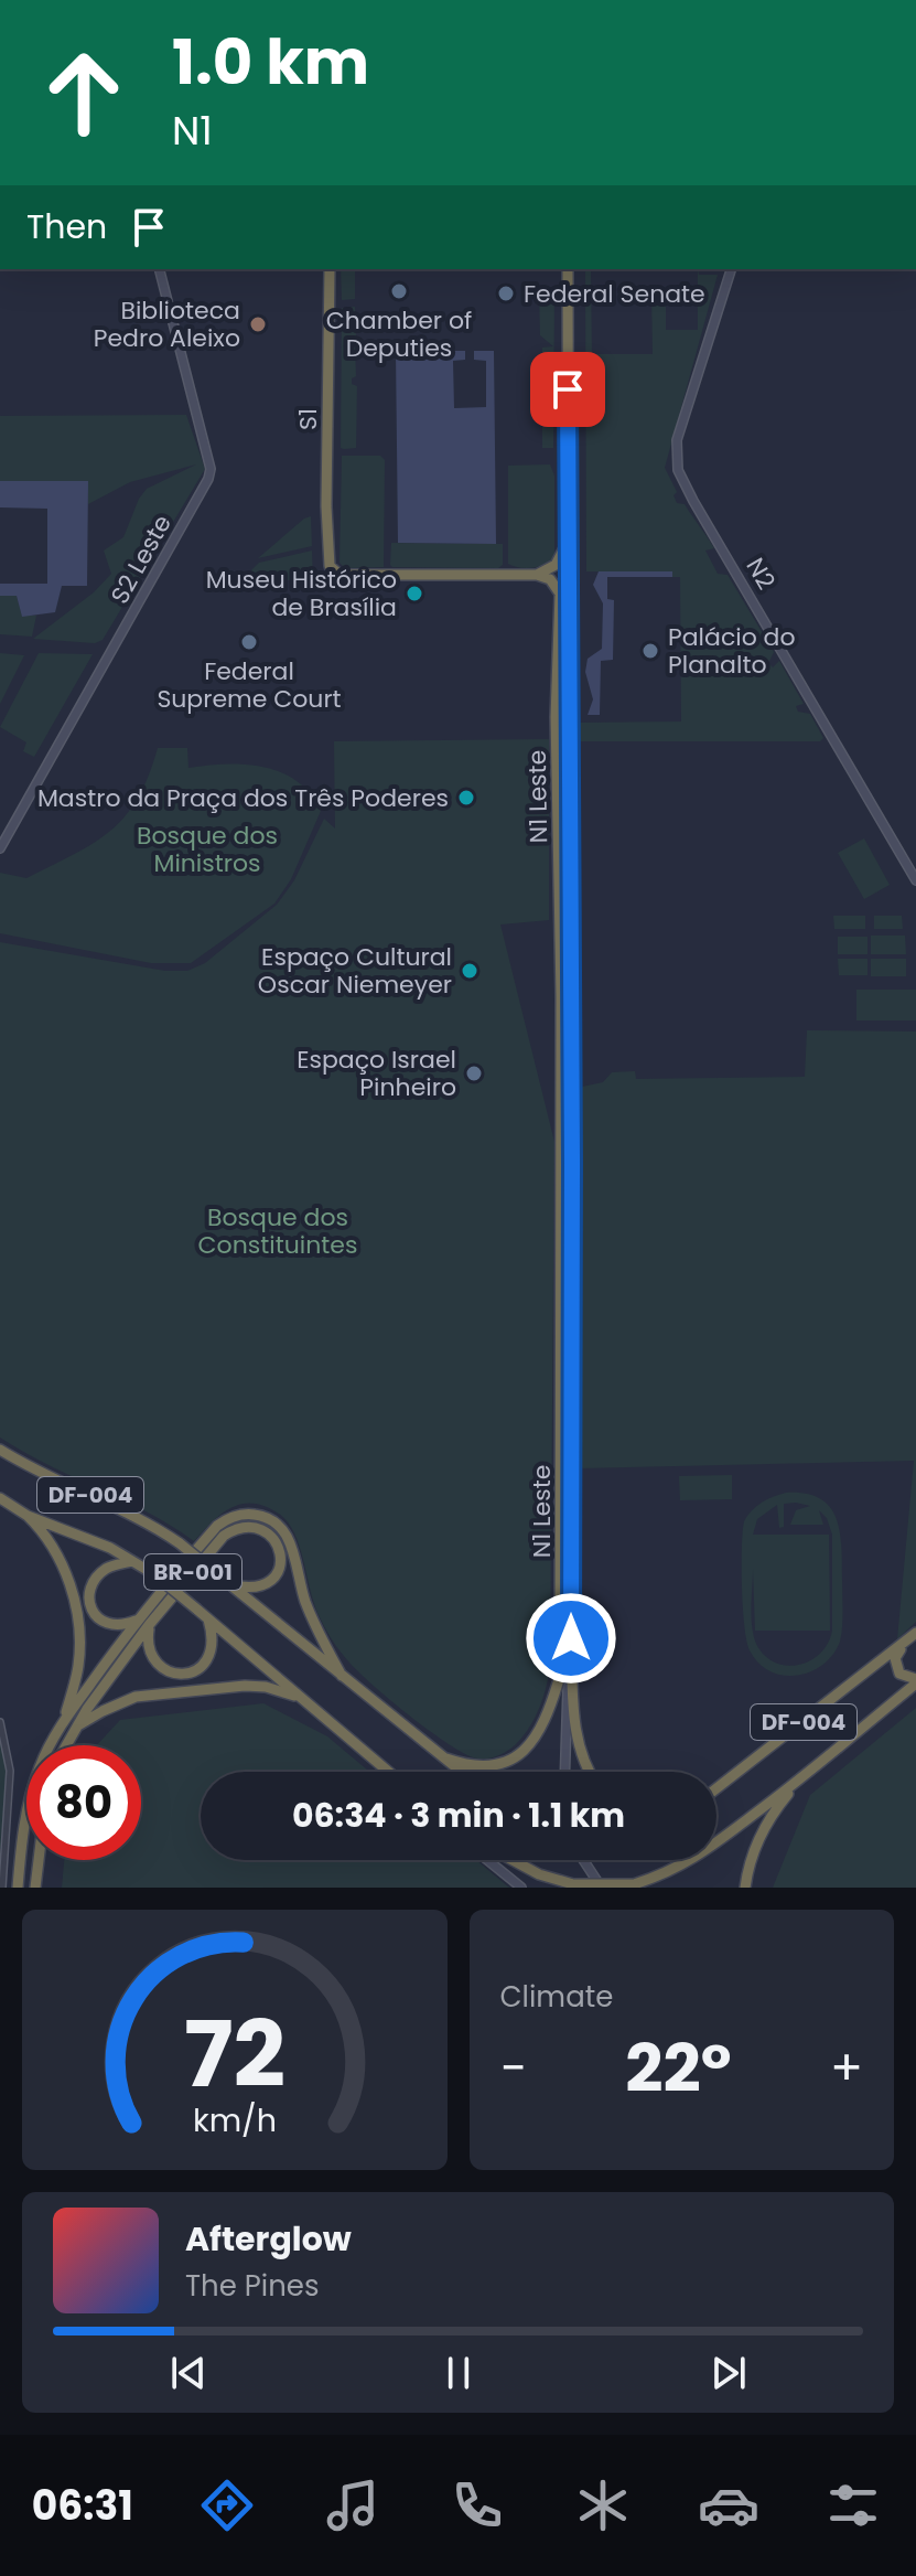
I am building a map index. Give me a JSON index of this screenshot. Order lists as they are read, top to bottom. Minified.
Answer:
{"streets":{"highway":["S1","N1 Leste","DF-004","BR-001"],"main road":["S2 Leste","N2"]},"crossings":[["S1","N1 Leste"],["DF-004","BR-001"]],"parks":["Bosque dos Ministros","Bosque dos Constituintes"],"places":["Chamber of Deputies","Federal Senate","Biblioteca Pedro Aleixo","Museu Histórico de Brasília","Federal Supreme Court","Palácio do Planalto","Mastro da Praça dos Três Poderes","Espaço Cultural Oscar Niemeyer","Espaço Israel Pinheiro"],"page":{"turn":["1.0 km","N1"],"then":"Then","limit":"80","trip":"06:34 · 3 min · 1.1 km","tile":"Climate","heat":["−","22°","+"],"song":["Afterglow","The Pines"],"tabs":"06:31","gauge":["72","km/h"]}}
